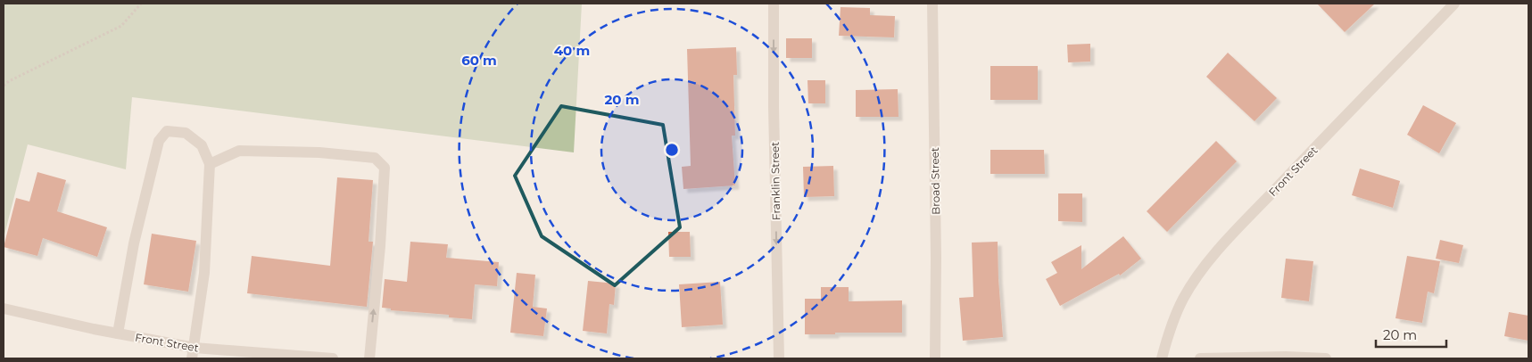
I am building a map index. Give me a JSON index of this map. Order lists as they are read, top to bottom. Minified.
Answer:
{"streets":{"street":["Front Street","Franklin Street","Broad Street"]},"one_way":["Franklin Street"],"scale_bar":"20 m","rings":["40 m","60 m","20 m"]}
